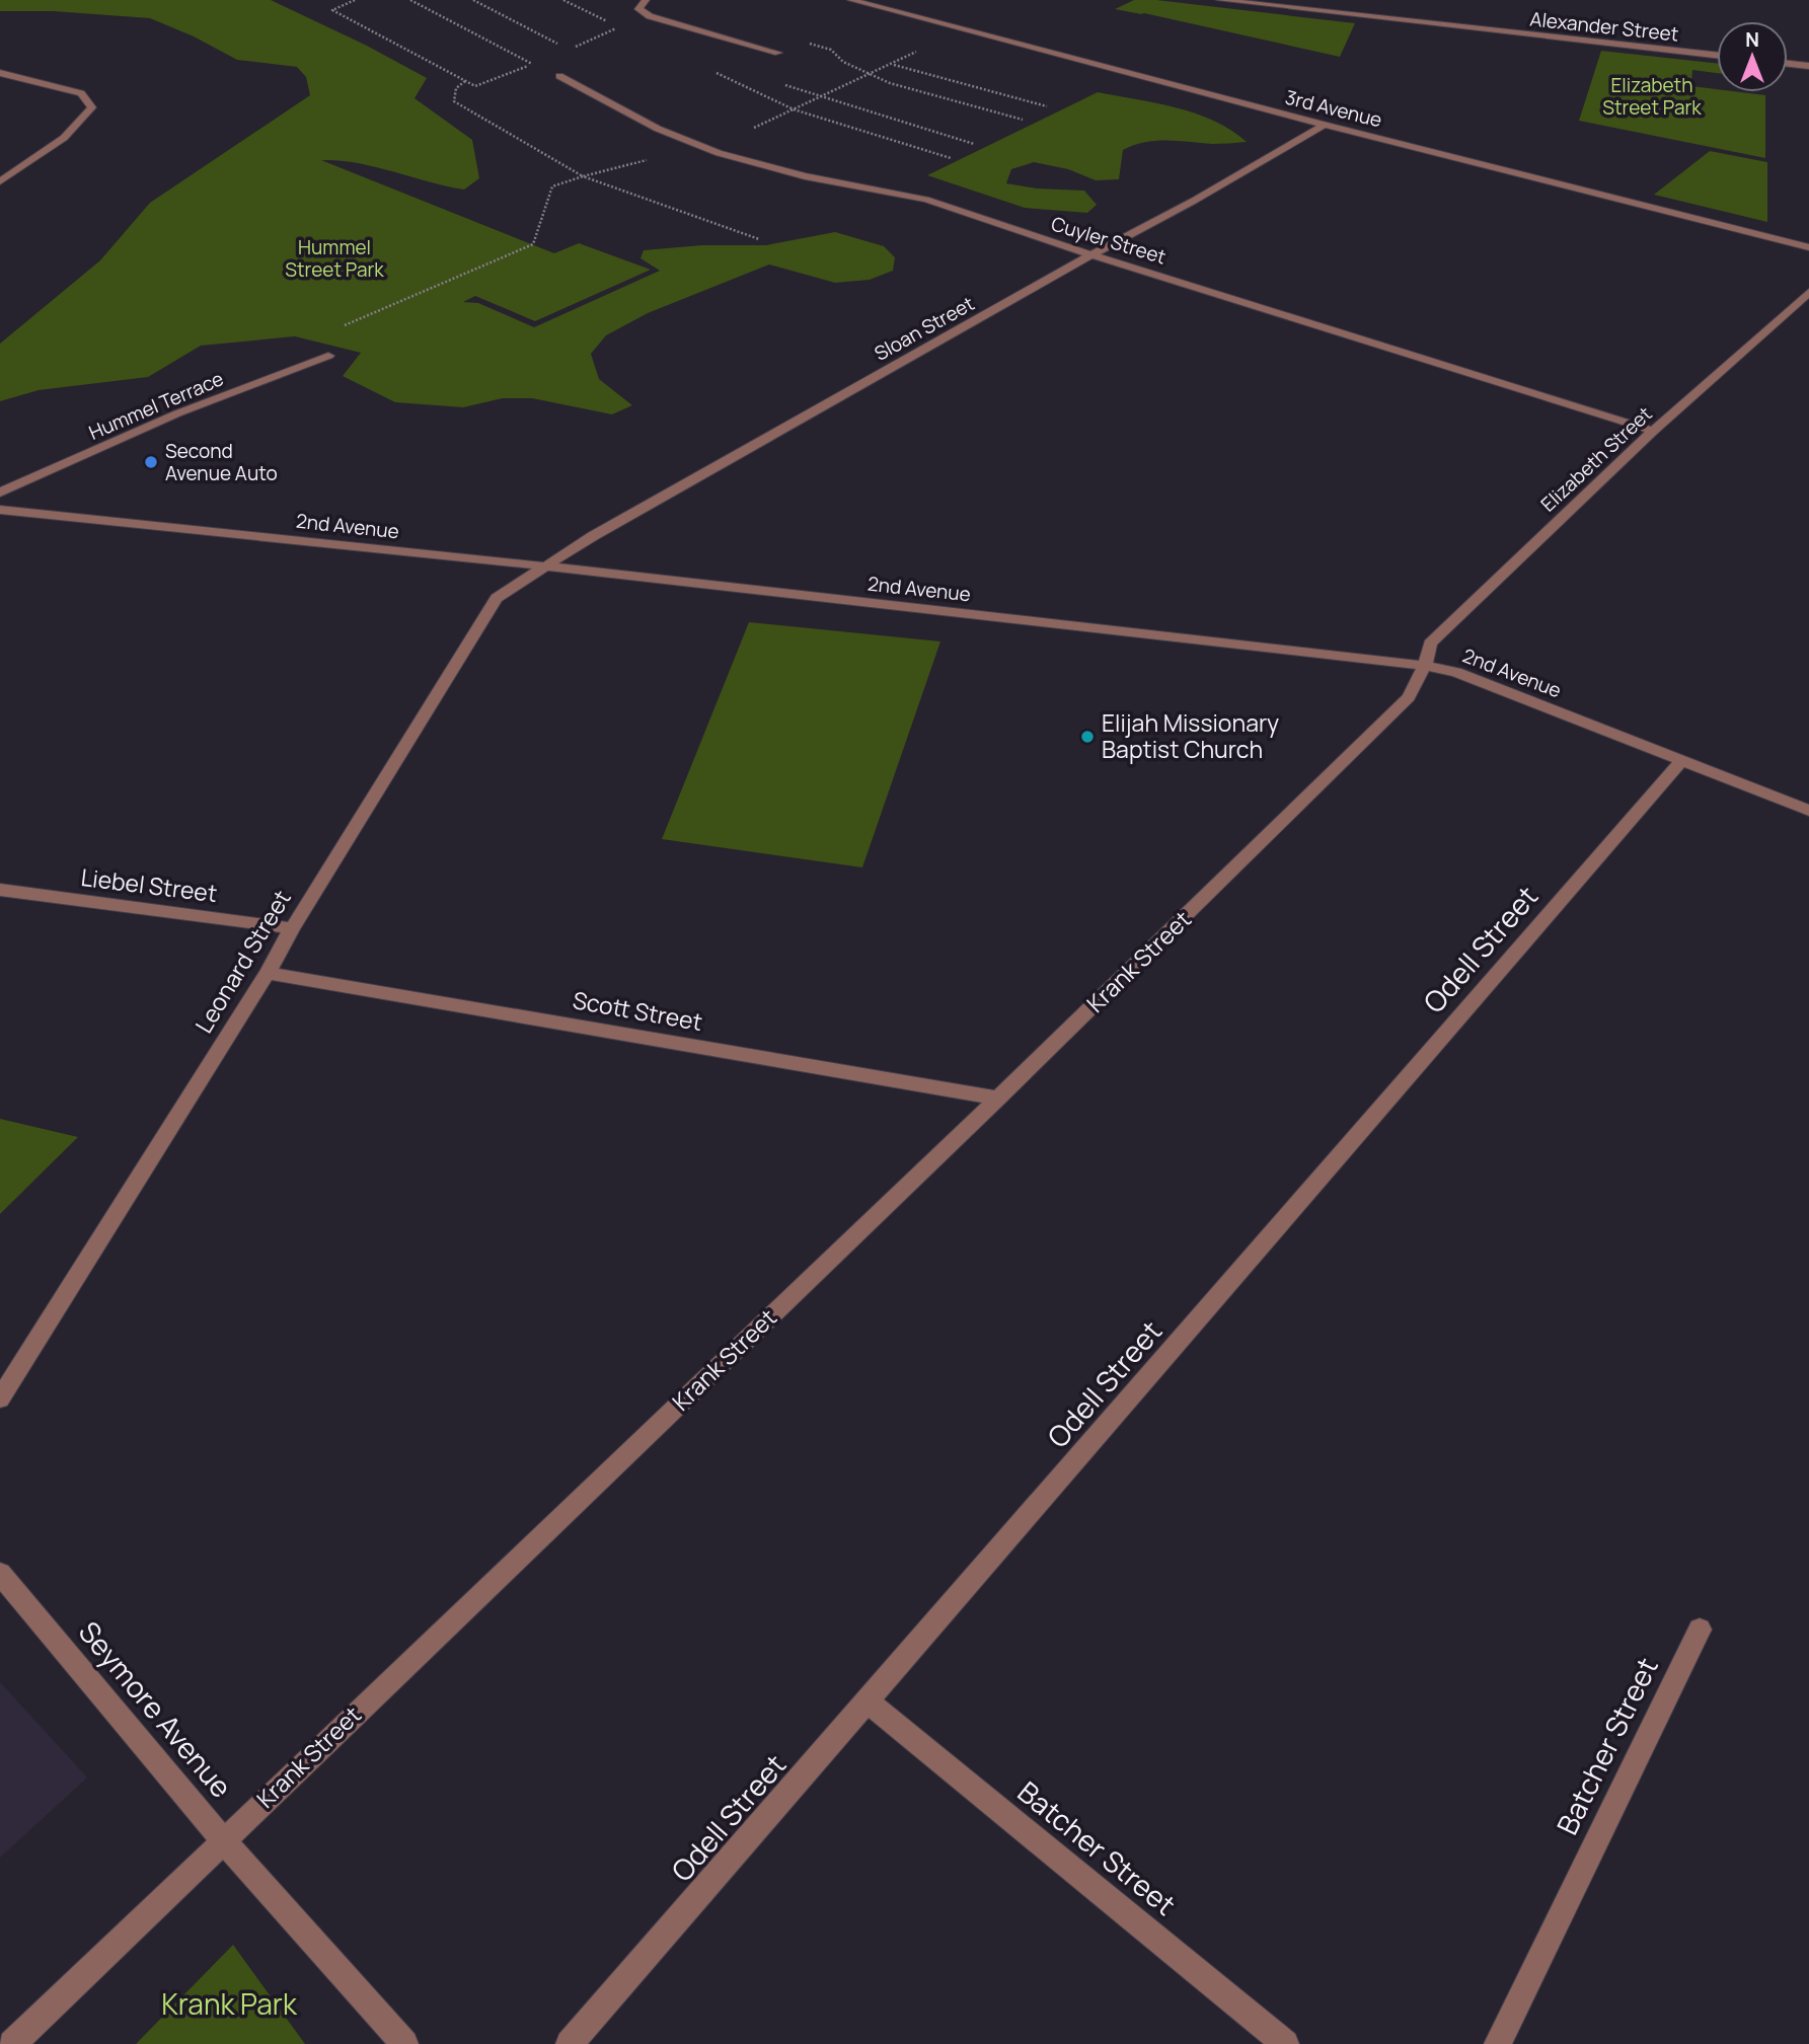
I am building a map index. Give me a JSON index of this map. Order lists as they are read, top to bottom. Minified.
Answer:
{"streets":{"street":["Alexander Street","3rd Avenue","Cuyler Street","Sloan Street","Hummel Terrace","Elizabeth Street","2nd Avenue","Liebel Street","Odell Street","Leonard Street","Krank Street","Scott Street","Seymore Avenue","Batcher Street"]},"crossings":[["3rd Avenue","Sloan Street"],["Cuyler Street","Sloan Street"],["Cuyler Street","Elizabeth Street"],["Sloan Street","2nd Avenue"],["Sloan Street","Leonard Street"],["Elizabeth Street","2nd Avenue"],["Elizabeth Street","Krank Street"],["2nd Avenue","Odell Street"],["2nd Avenue","Leonard Street"],["2nd Avenue","Krank Street"],["Liebel Street","Leonard Street"],["Odell Street","Batcher Street"],["Leonard Street","Scott Street"],["Krank Street","Scott Street"],["Krank Street","Seymore Avenue"]],"parks":["Elizabeth Street Park","Hummel Street Park","Krank Park"],"places":["Second Avenue Auto","Elijah Missionary Baptist Church"],"north":"top"}
